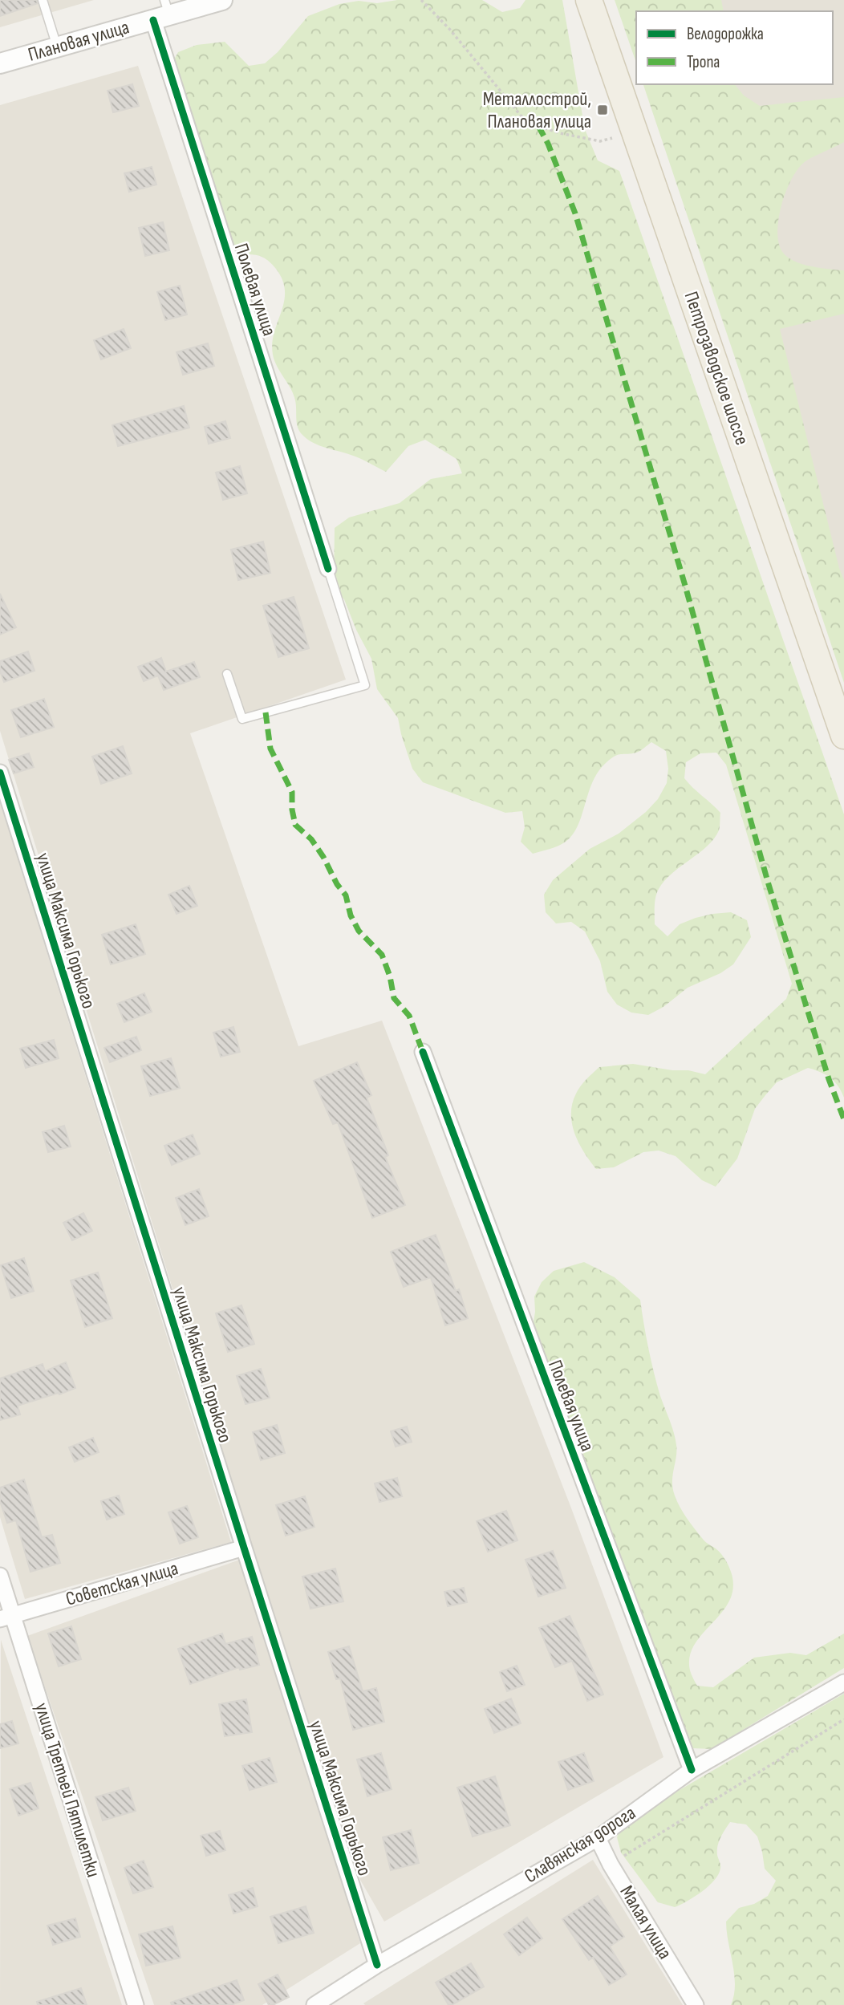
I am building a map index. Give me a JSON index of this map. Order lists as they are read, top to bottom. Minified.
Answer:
{"streets":{"main road":["Петрозаводское шоссе"],"street":["Плановая улица","Полевая улица","улица Максима Горького","Советская улица","улица Третьей Пятилетки","Славянская дорога","Малая улица"]},"crossings":[["Плановая улица","Полевая улица"],["Полевая улица","Славянская дорога"],["улица Максима Горького","Советская улица"],["улица Максима Горького","Славянская дорога"],["Советская улица","улица Третьей Пятилетки"],["Славянская дорога","Малая улица"]],"places":{"transit":["Металлострой, Плановая улица"]},"legend":["Велодорожка","Тропа"]}
